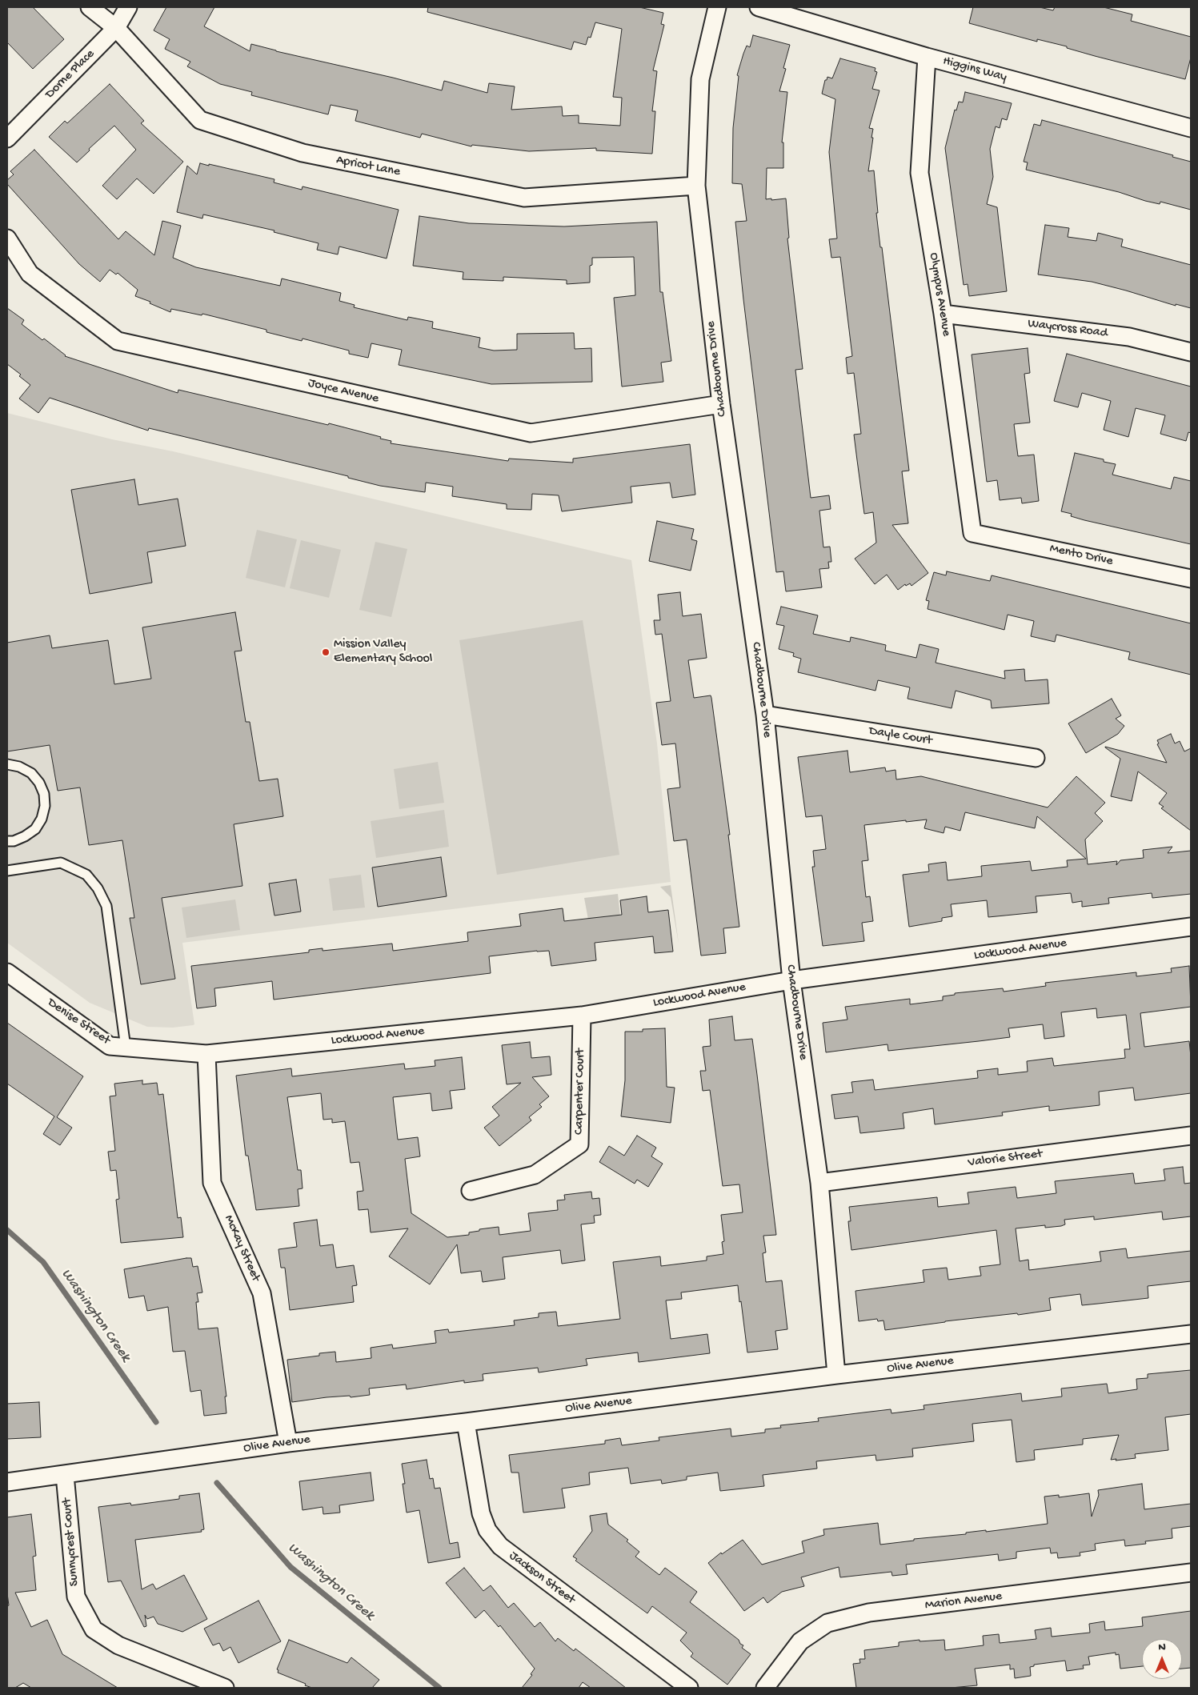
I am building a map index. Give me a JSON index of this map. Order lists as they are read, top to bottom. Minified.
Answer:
{"streets":{"street":["Higgins Way","Dorne Place","Apricot Lane","Olympus Avenue","Waycross Road","Chadbourne Drive","Joyce Avenue","Mento Drive","Dayle Court","Lockwood Avenue","Denise Street","Carpenter Court","Valorie Street","McKay Street","Olive Avenue","Sunnycrest Court","Jackson Street","Marion Avenue"]},"crossings":[["Higgins Way","Olympus Avenue"],["Dorne Place","Apricot Lane"],["Apricot Lane","Chadbourne Drive"],["Olympus Avenue","Waycross Road"],["Olympus Avenue","Mento Drive"],["Chadbourne Drive","Joyce Avenue"],["Chadbourne Drive","Dayle Court"],["Chadbourne Drive","Lockwood Avenue"],["Chadbourne Drive","Valorie Street"],["Chadbourne Drive","Olive Avenue"],["Lockwood Avenue","Denise Street"],["Lockwood Avenue","Carpenter Court"],["Lockwood Avenue","McKay Street"],["Denise Street","McKay Street"],["McKay Street","Olive Avenue"],["Olive Avenue","Sunnycrest Court"],["Olive Avenue","Jackson Street"]],"water":["Washington Creek"],"places":["Mission Valley Elementary School"],"north":"top"}
